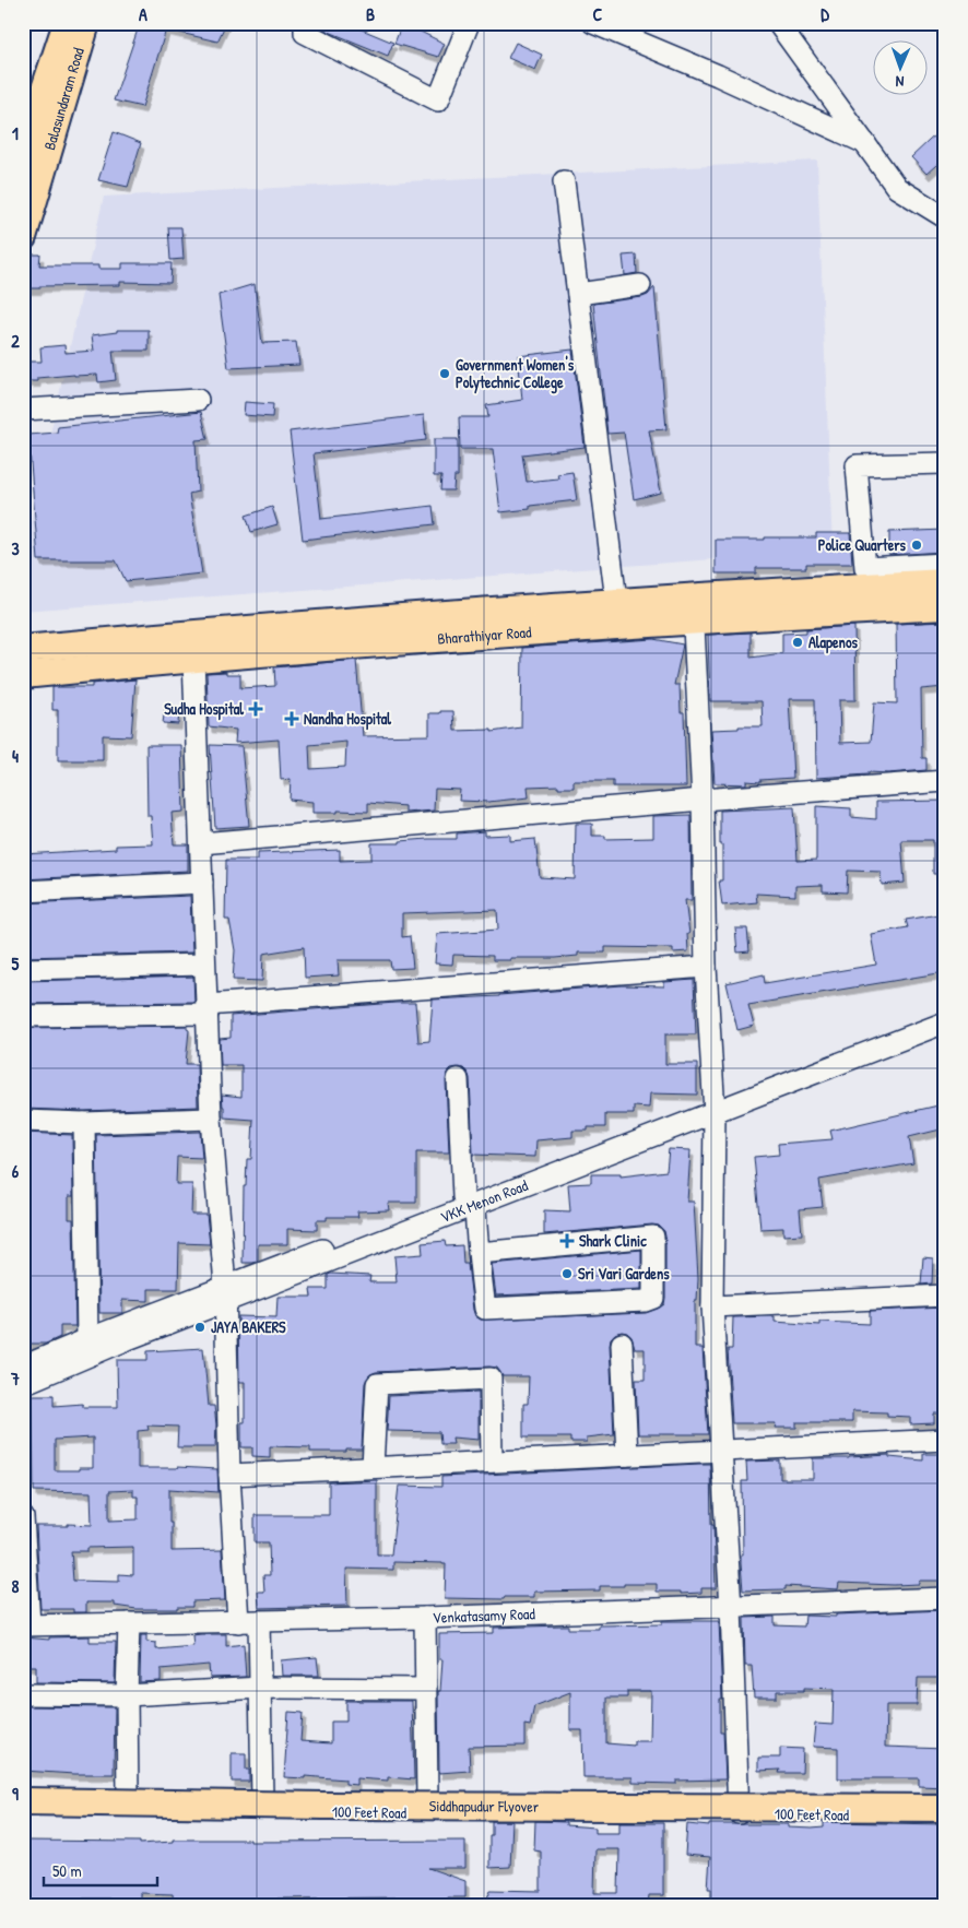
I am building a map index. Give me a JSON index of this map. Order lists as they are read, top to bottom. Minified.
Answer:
{"streets":{"main road":["Balasundaram Road","Bharathiyar Road","Siddhapudur Flyover","100 Feet Road"],"street":["VKK Menon Road","Venkatasamy Road"]},"places":{"other":["Government Women's Polytechnic College","Police Quarters","Alapenos","Sri Vari Gardens","JAYA BAKERS"],"health":["Sudha Hospital","Nandha Hospital","Shark Clinic"]},"scale_bar":"50 m","north":"bottom","grid":{"columns":["A","B","C","D"],"rows":["1","2","3","4","5","6","7","8","9"]}}
